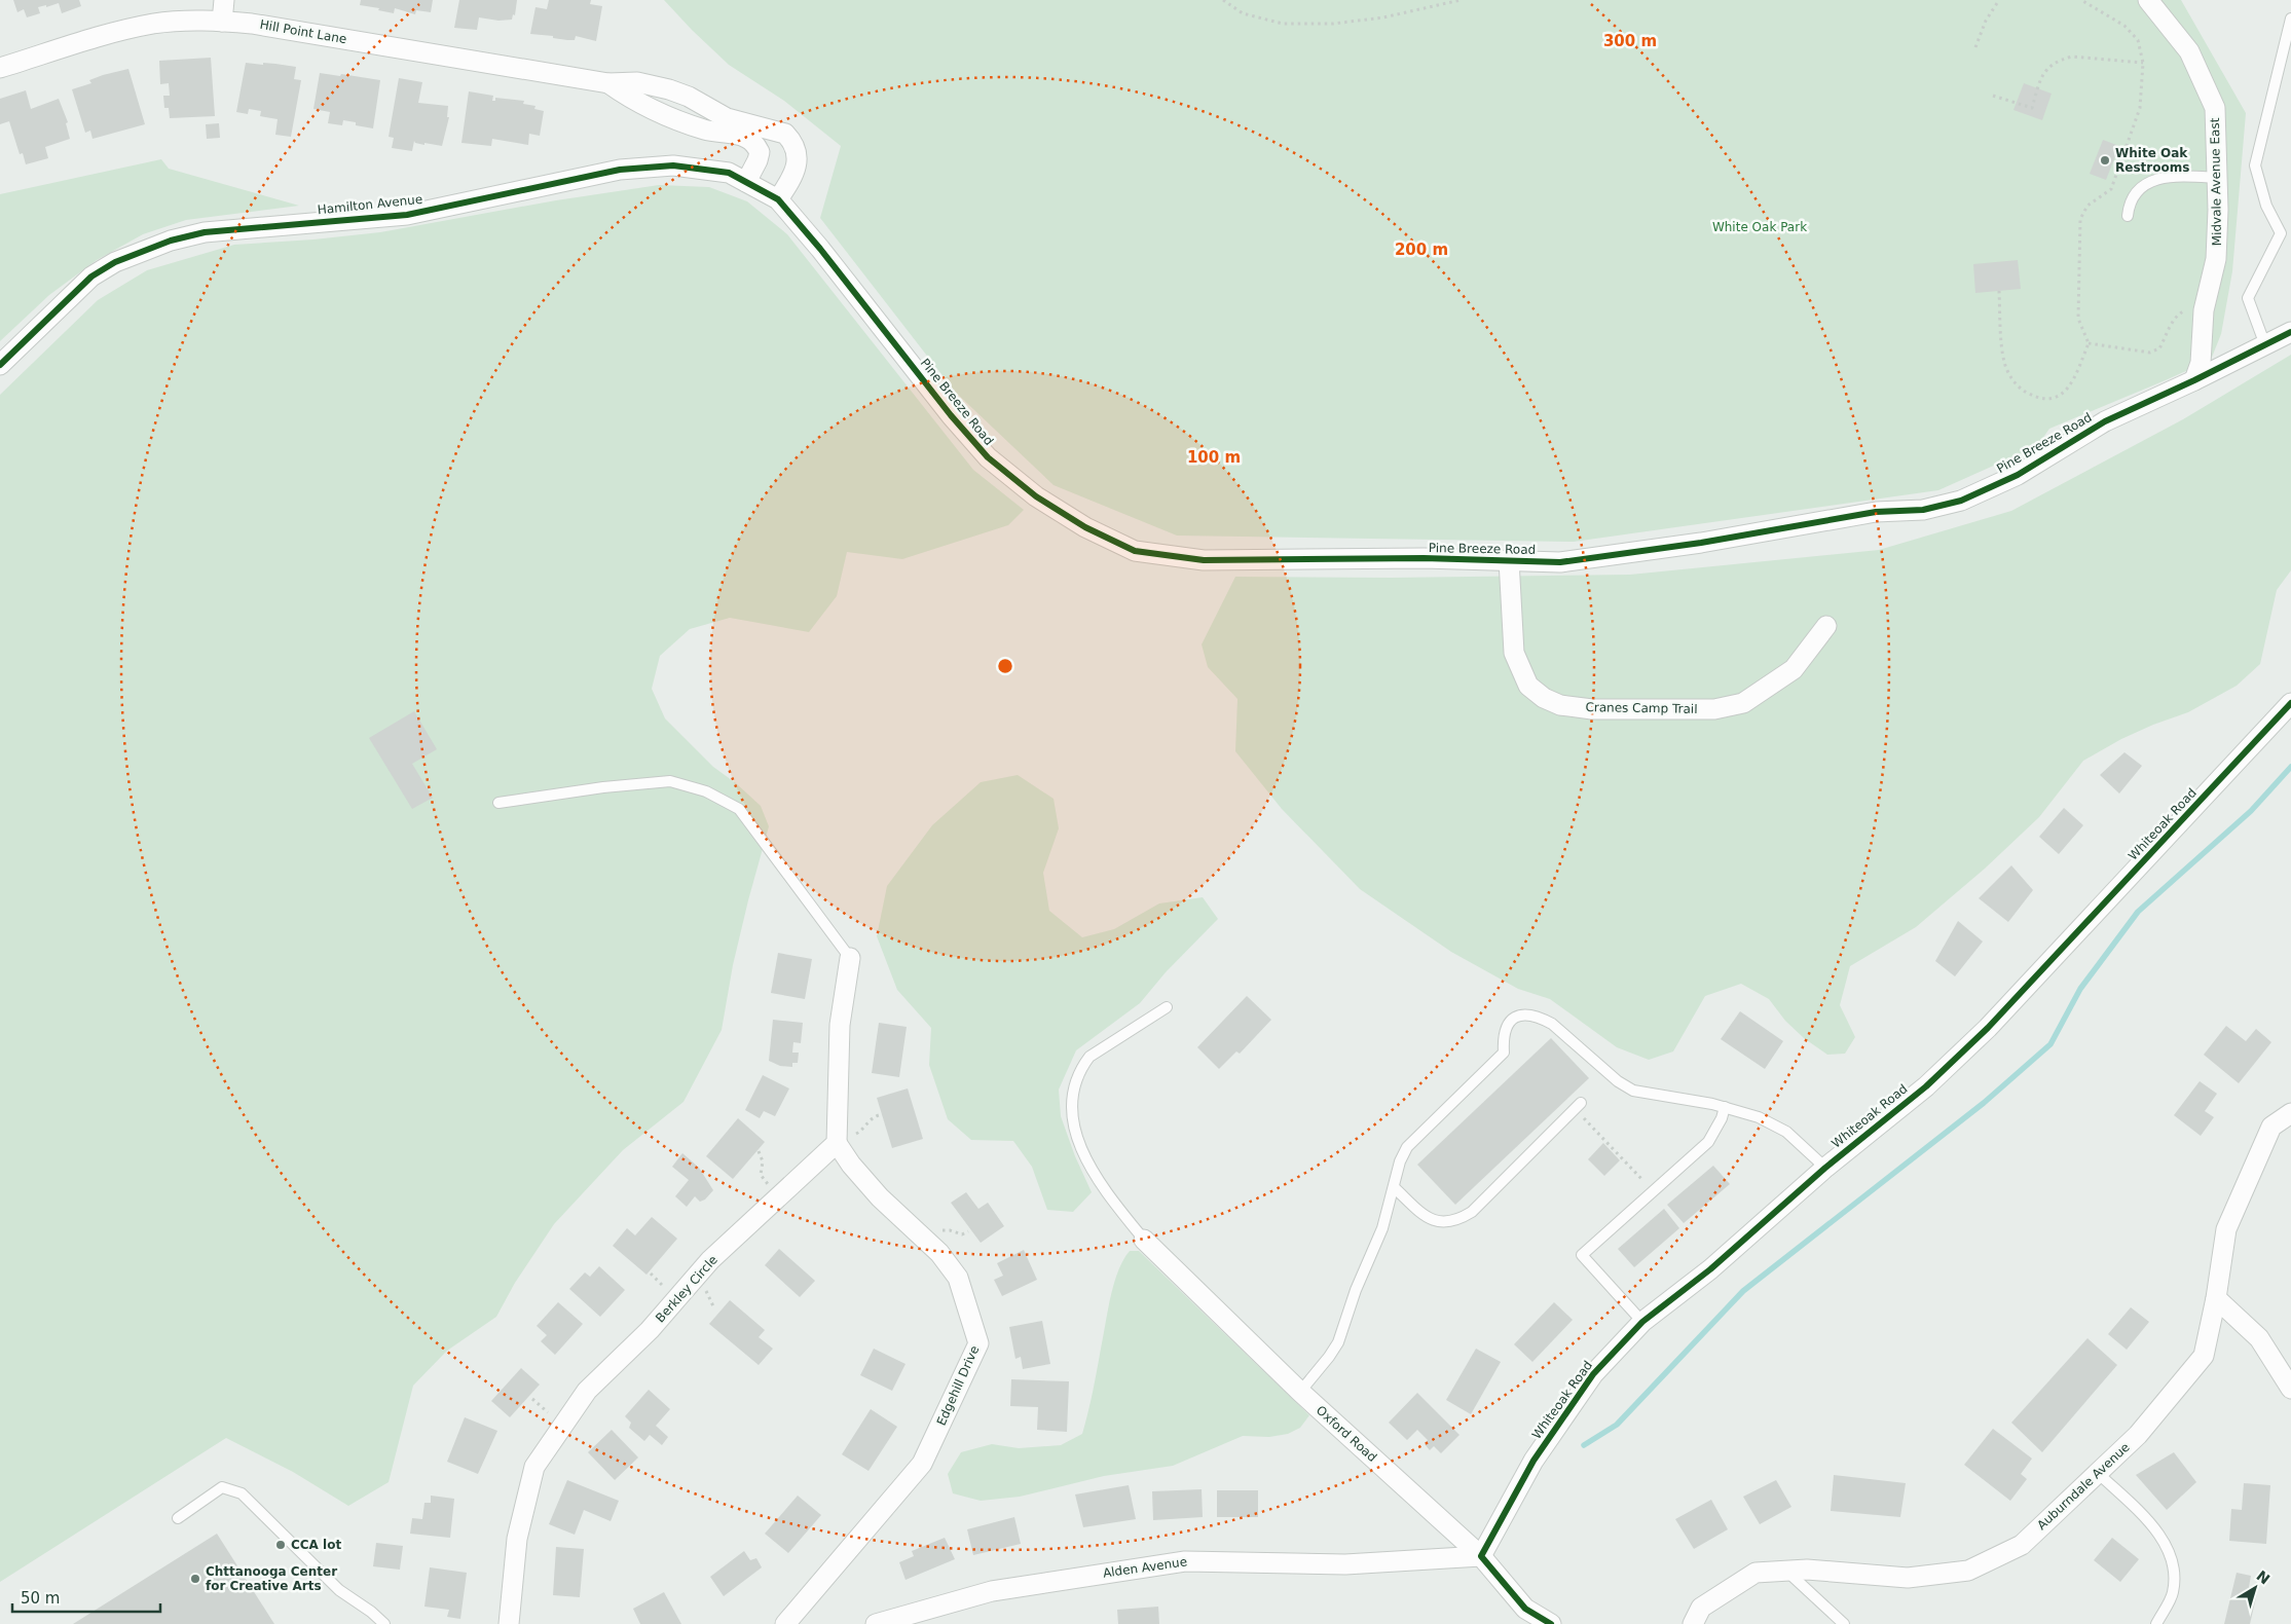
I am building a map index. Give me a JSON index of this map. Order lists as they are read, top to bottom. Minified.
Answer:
{"streets":{"street":["Hill Point Lane","Midvale Avenue East","Hamilton Avenue","Pine Breeze Road","Cranes Camp Trail","Whiteoak Road","Berkley Circle","Edgehill Drive","Oxford Road","Auburndale Avenue","Alden Avenue"]},"crossings":[["Hill Point Lane","Hamilton Avenue"],["Hill Point Lane","Pine Breeze Road"],["Midvale Avenue East","Pine Breeze Road"],["Hamilton Avenue","Pine Breeze Road"],["Pine Breeze Road","Cranes Camp Trail"],["Whiteoak Road","Oxford Road"],["Whiteoak Road","Alden Avenue"],["Berkley Circle","Edgehill Drive"],["Oxford Road","Alden Avenue"]],"parks":["White Oak Park"],"places":["White Oak Restrooms","CCA lot","Chttanooga Center for Creative Arts"],"scale_bar":"50 m","north":"top right","rings":["300 m","200 m","100 m"]}
